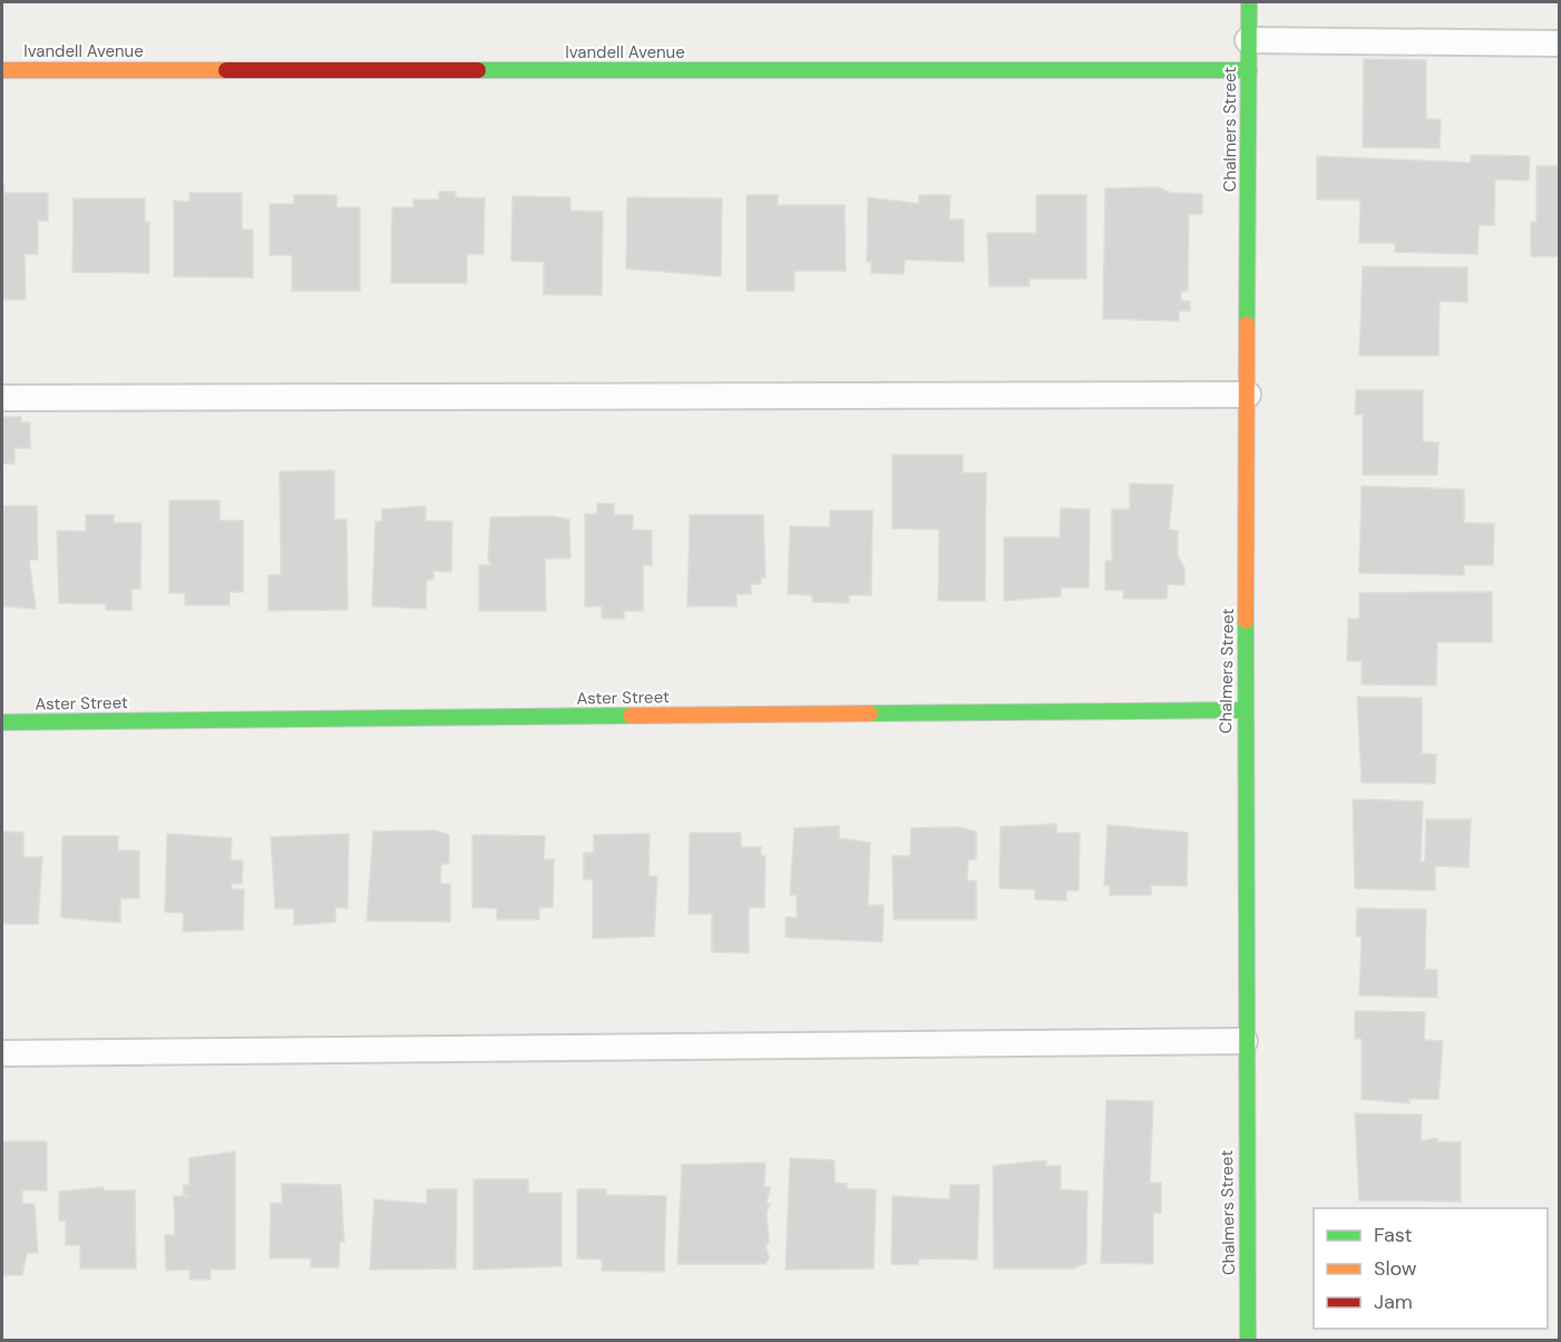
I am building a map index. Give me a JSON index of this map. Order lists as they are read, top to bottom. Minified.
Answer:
{"streets":{"street":["Ivandell Avenue","Chalmers Street","Aster Street"]},"crossings":[["Ivandell Avenue","Chalmers Street"],["Chalmers Street","Aster Street"]],"legend":["Fast","Slow","Jam"]}
